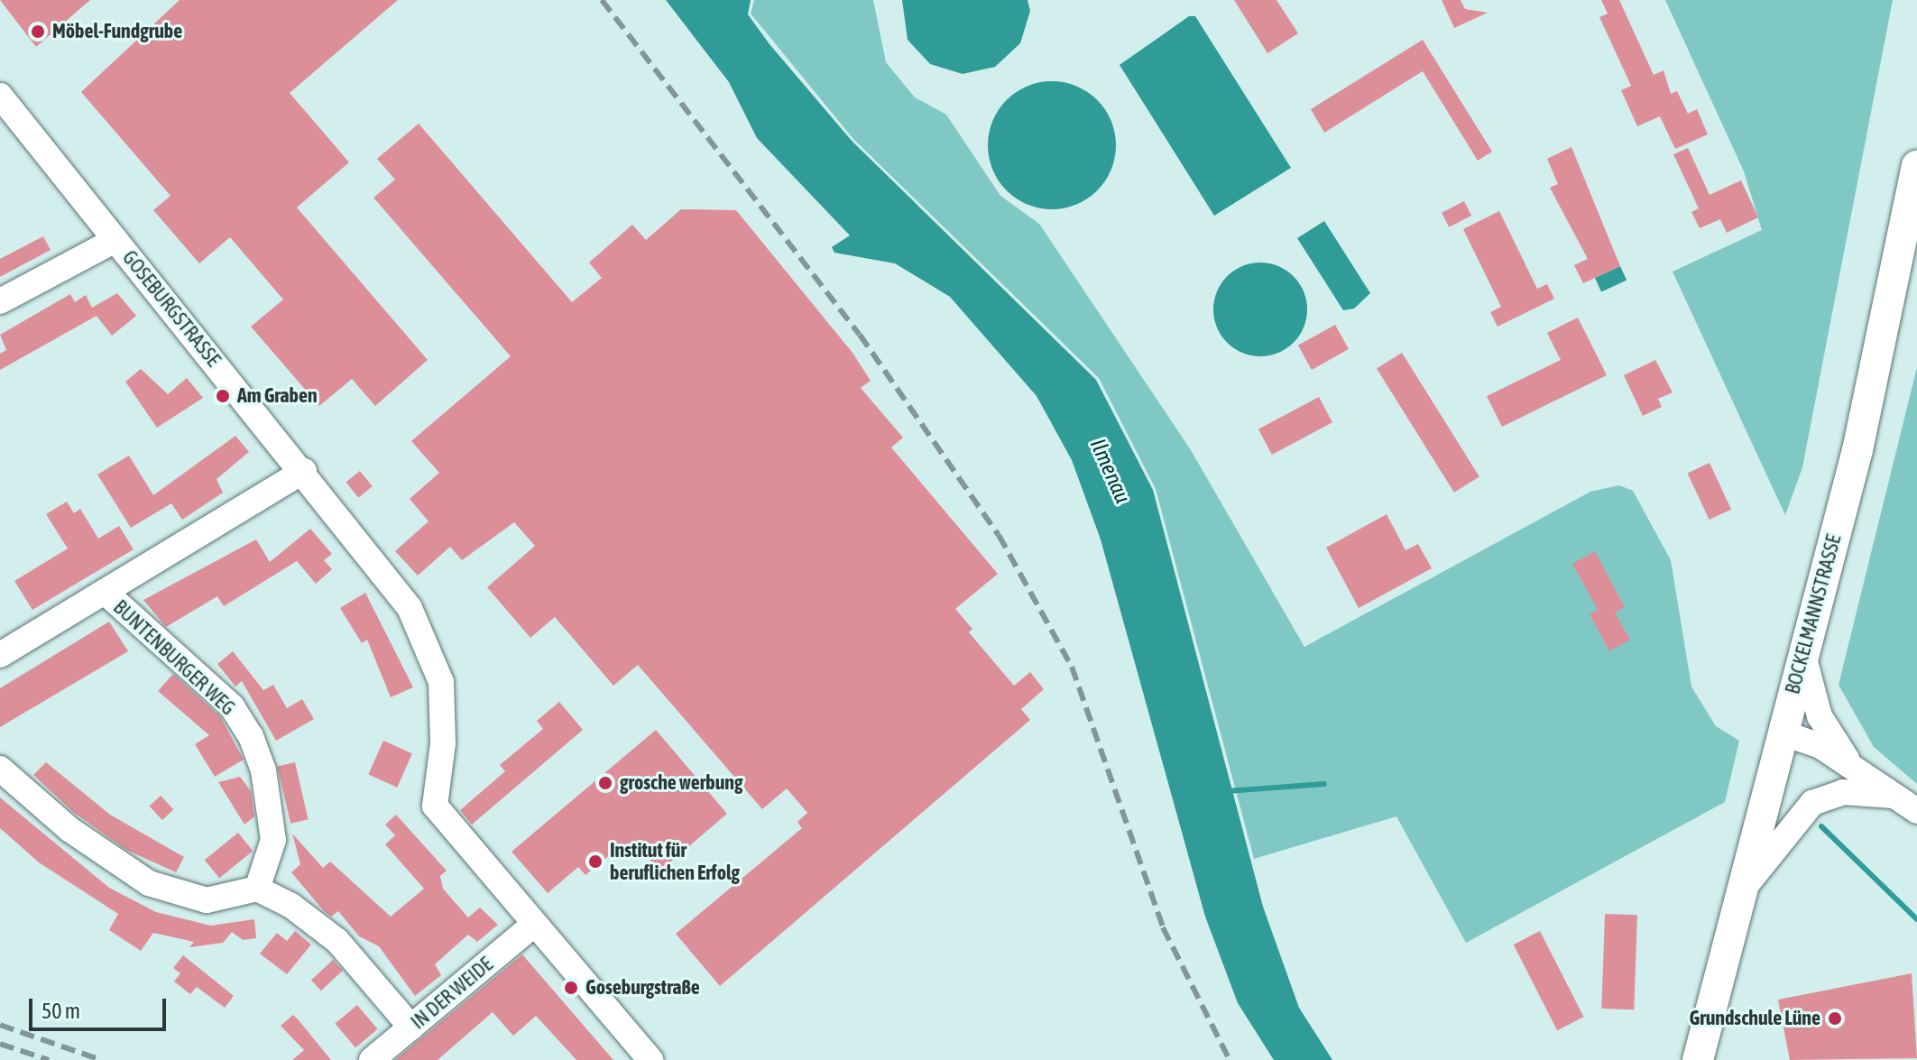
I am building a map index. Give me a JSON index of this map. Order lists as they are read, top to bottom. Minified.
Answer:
{"streets":{"main road":["BOCKELMANNSTRASSE"],"street":["GOSEBURGSTRASSE","BUNTENBURGER WEG","IN DER WEIDE"]},"crossings":[["GOSEBURGSTRASSE","IN DER WEIDE"]],"water":["Ilmenau"],"places":["Möbel-Fundgrube","Am Graben","grosche werbung","Institut für beruflichen Erfolg","Goseburgstraße","Grundschule Lüne"],"scale_bar":"50 m"}
